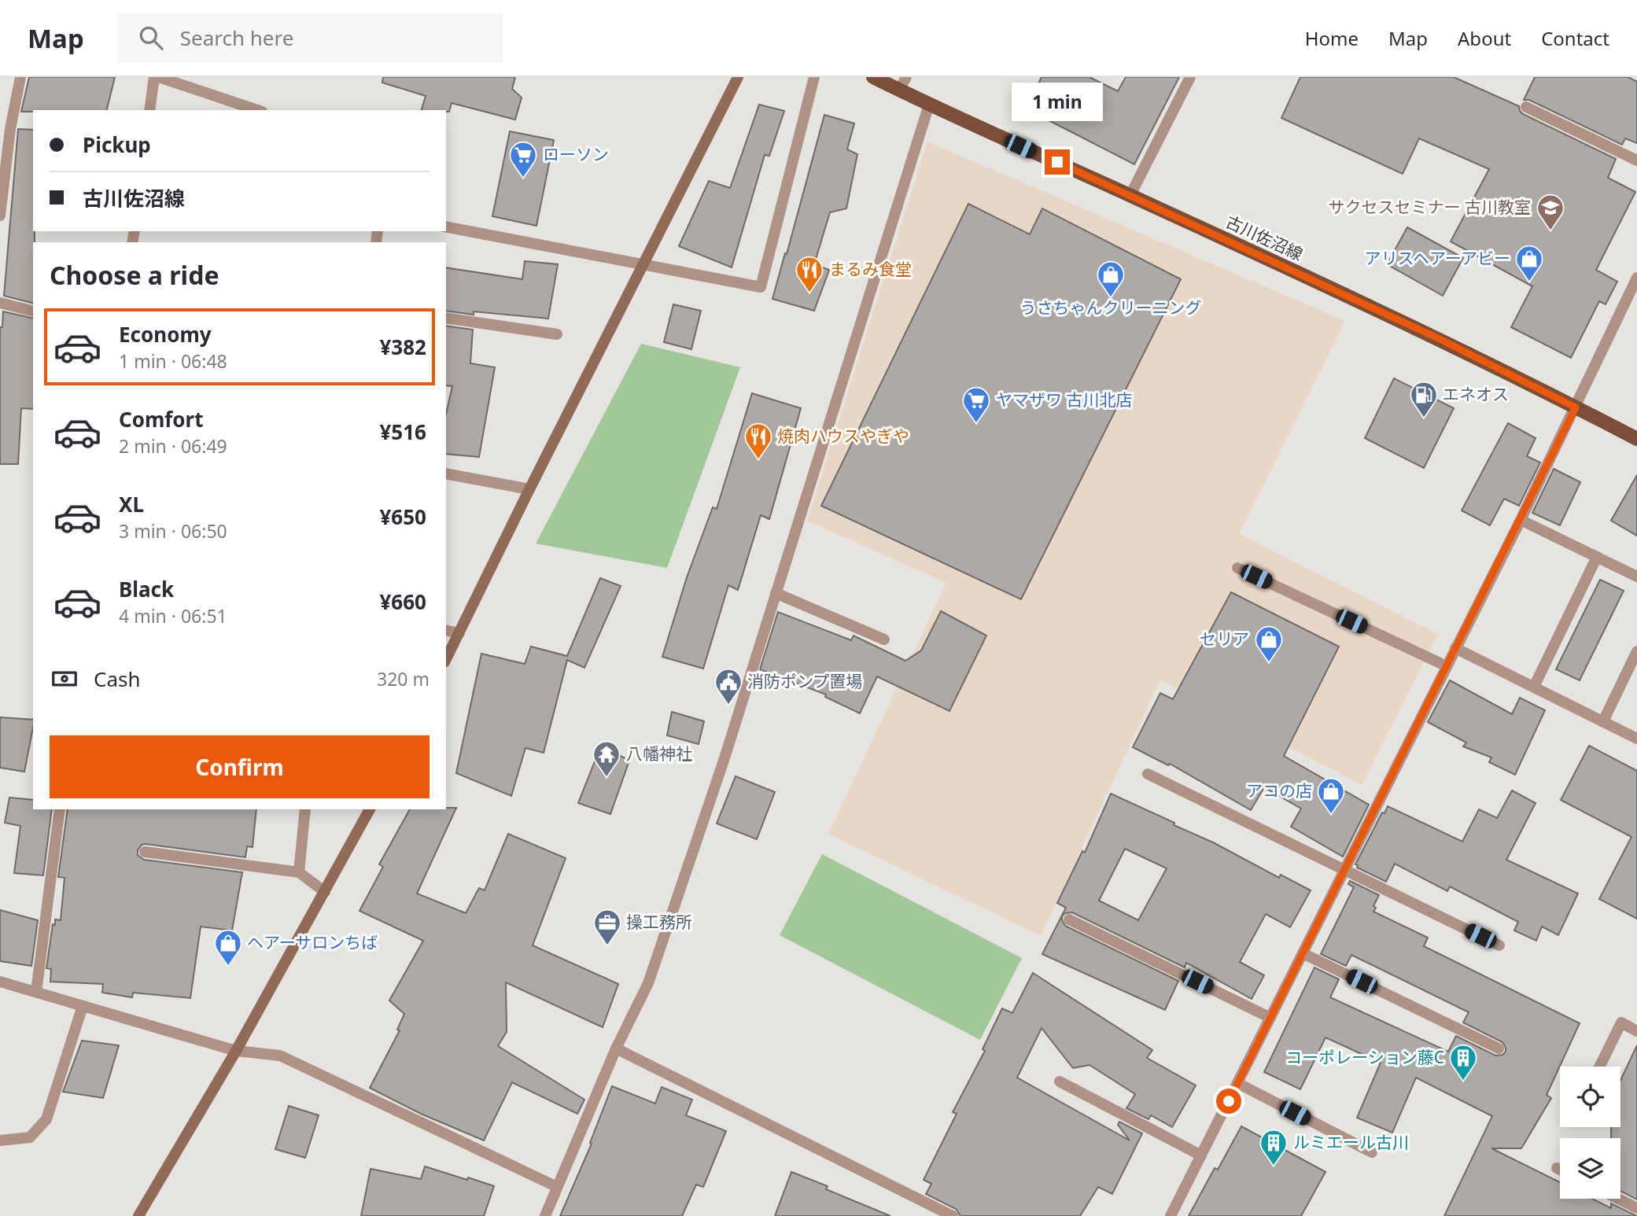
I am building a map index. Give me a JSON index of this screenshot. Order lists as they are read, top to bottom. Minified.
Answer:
{"streets":{"main road":["古川佐沼線"]},"places":{"supermarket":["ローソン","ヤマザワ 古川北店"],"school or university":["サクセスセミナー 古川教室"],"shop":["アリスヘアーアビー","うさちゃんクリーニング","セリア","アコの店","ヘアーサロンちば"],"restaurant":["まるみ食堂","焼肉ハウスやぎや"],"fuel station":["エネオス"],"public building":["消防ポンプ置場"],"temple":["八幡神社"],"office":["操工務所"],"building":["コーポレーション藤C","ルミエール古川"]},"page":{"header":"Map","search":"Search here","nav":["Home","Map","About","Contact"],"bubble":"1 min","banner":["Pickup","古川佐沼線"],"heading":"Choose a ride","list":[{"name":"Economy","note":"1 min · 06:48","value":"¥382"},{"name":"Comfort","note":"2 min · 06:49","value":"¥516"},{"name":"XL","note":"3 min · 06:50","value":"¥650"},{"name":"Black","note":"4 min · 06:51","value":"¥660"}],"pay":["Cash","320 m"],"buttons":"Confirm"}}
